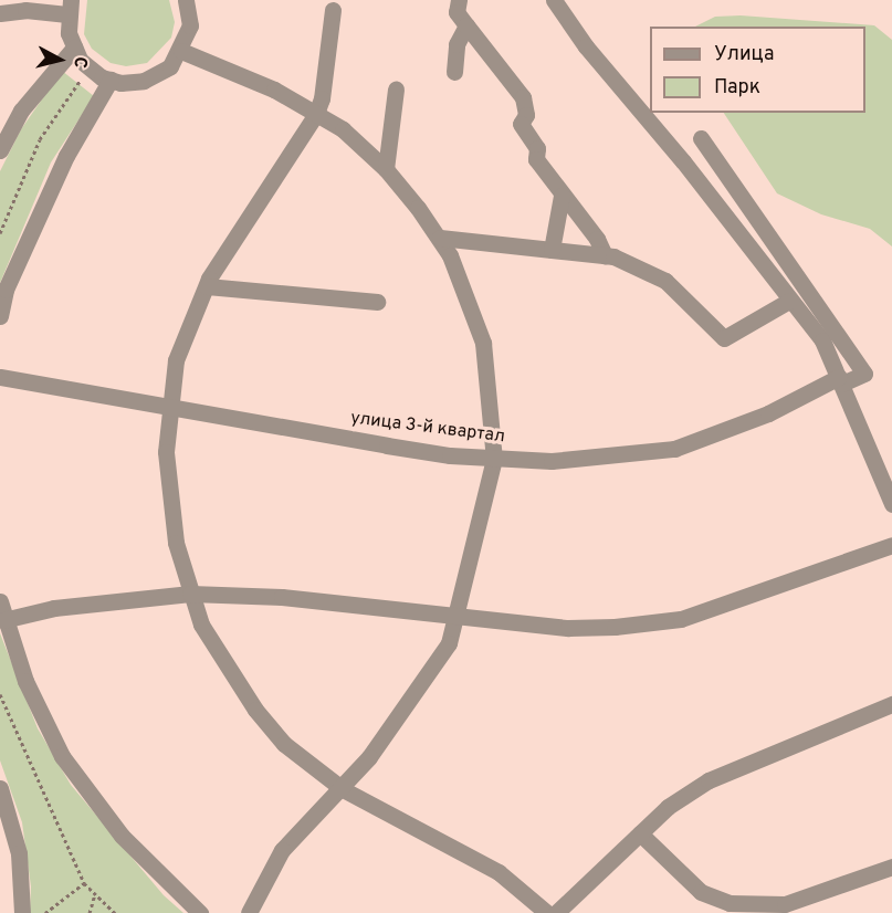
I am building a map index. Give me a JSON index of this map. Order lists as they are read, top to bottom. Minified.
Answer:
{"streets":{"street":["улица 3-й квартал"]},"legend":["Улица","Парк"],"north":"right"}
